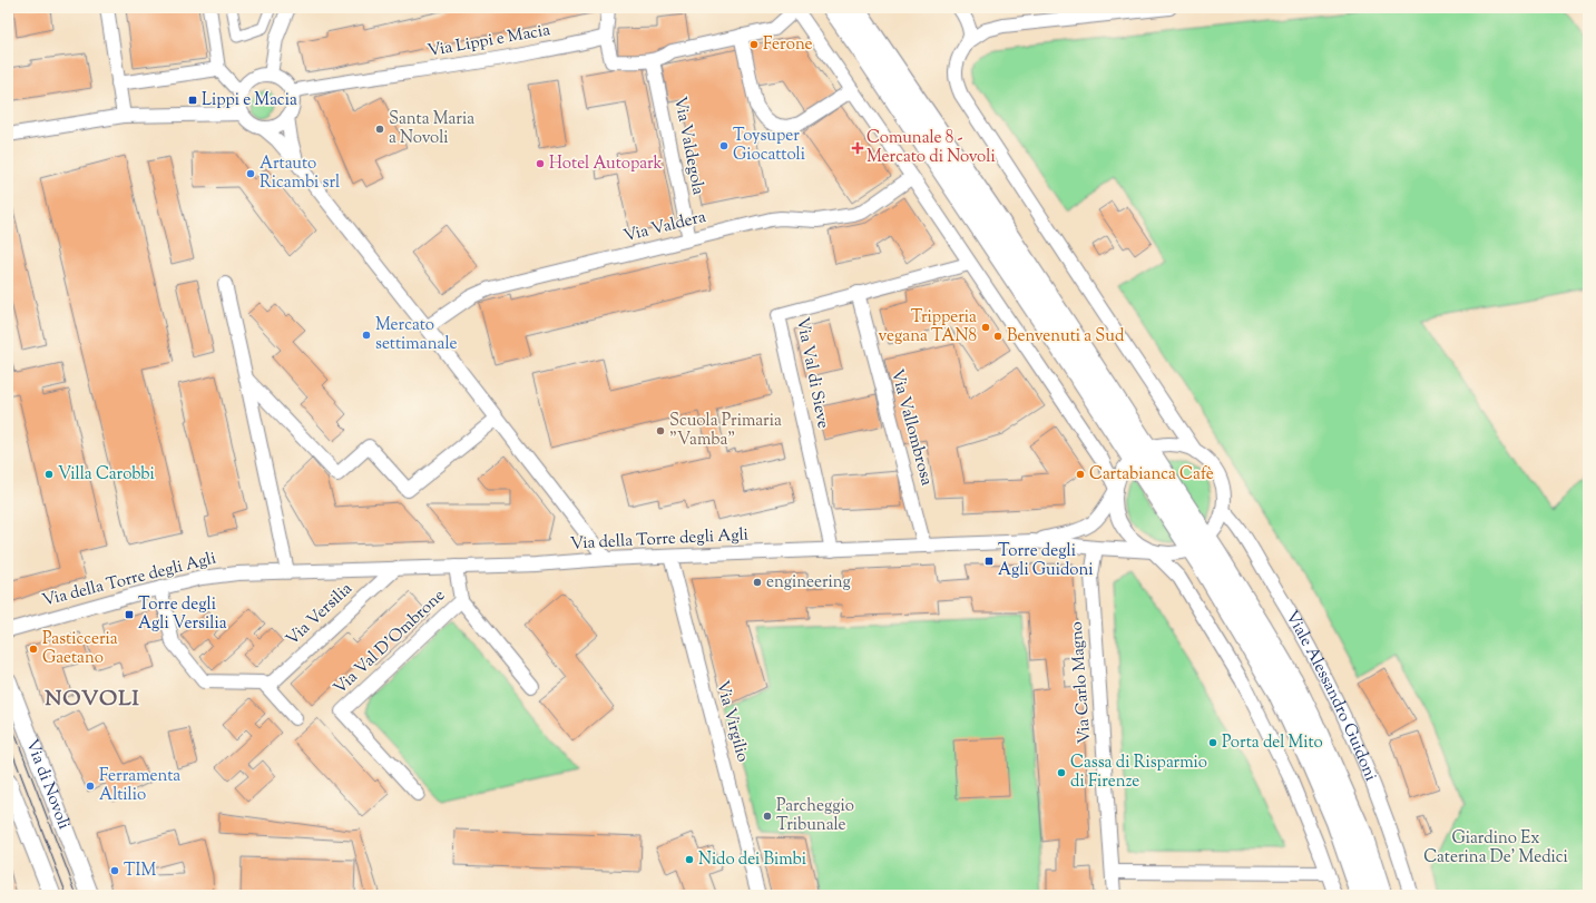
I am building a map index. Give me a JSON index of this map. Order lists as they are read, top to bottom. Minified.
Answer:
{"streets":{"main road":["Viale Alessandro Guidoni"],"street":["Via Lippi e Macia","Via Valdegola","Via Valdera","Via Val di Sieve","Via Vallombrosa","Via della Torre degli Agli","Via Versilia","Via Val D'Ombrone","Via Carlo Magno","Via Virgilio","Via di Novoli"]},"crossings":[["Via Valdegola","Via Valdera"],["Via Val di Sieve","Via Vallombrosa"],["Via Val di Sieve","Via della Torre degli Agli"],["Via Vallombrosa","Via della Torre degli Agli"],["Via della Torre degli Agli","Via Versilia"],["Via della Torre degli Agli","Via Val D'Ombrone"],["Via della Torre degli Agli","Via Carlo Magno"],["Via della Torre degli Agli","Via Virgilio"]],"districts":["NOVOLI"],"parks":["Giardino Ex Caterina De' Medici"],"places":{"other":["Ferone","Santa Maria a Novoli","Toysuper Giocattoli","Hotel Autopark","Artauto Ricambi srl","Tripperia vegana TAN8","Mercato settimanale","Benvenuti a Sud","Scuola Primaria \"Vamba\"","Villa Carobbi","Cartabianca Cafè","engineering","Pasticceria Gaetano","Porta del Mito","Cassa di Risparmio di Firenze","Ferramenta Altilio","Parcheggio Tribunale","Nido dei Bimbi","TIM"],"transit":["Lippi e Macia","Torre degli Agli Guidoni","Torre degli Agli Versilia"],"health":["Comunale 8 - Mercato di Novoli"]}}
